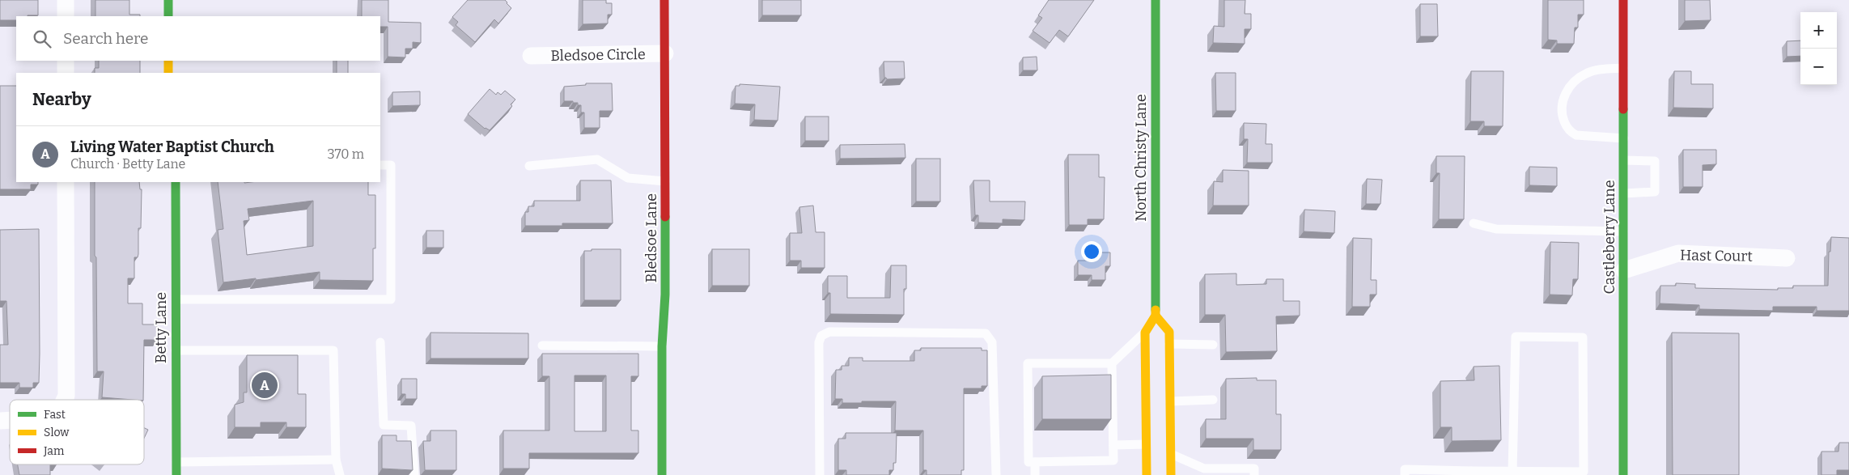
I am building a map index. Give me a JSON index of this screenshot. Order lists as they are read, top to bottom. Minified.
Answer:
{"streets":{"street":["Bledsoe Circle","North Christy Lane","Castleberry Lane","Bledsoe Lane","Hast Court","Betty Lane"]},"crossings":[["Bledsoe Circle","Bledsoe Lane"],["Castleberry Lane","Hast Court"]],"legend":["Fast","Slow","Jam"],"page":{"map_buttons":["+","−"],"search":"Search here","heading":"Nearby","list":[{"mark":"A","name":"Living Water Baptist Church","note":"Church · Betty Lane","value":"370 m"}],"pins":"A"}}
